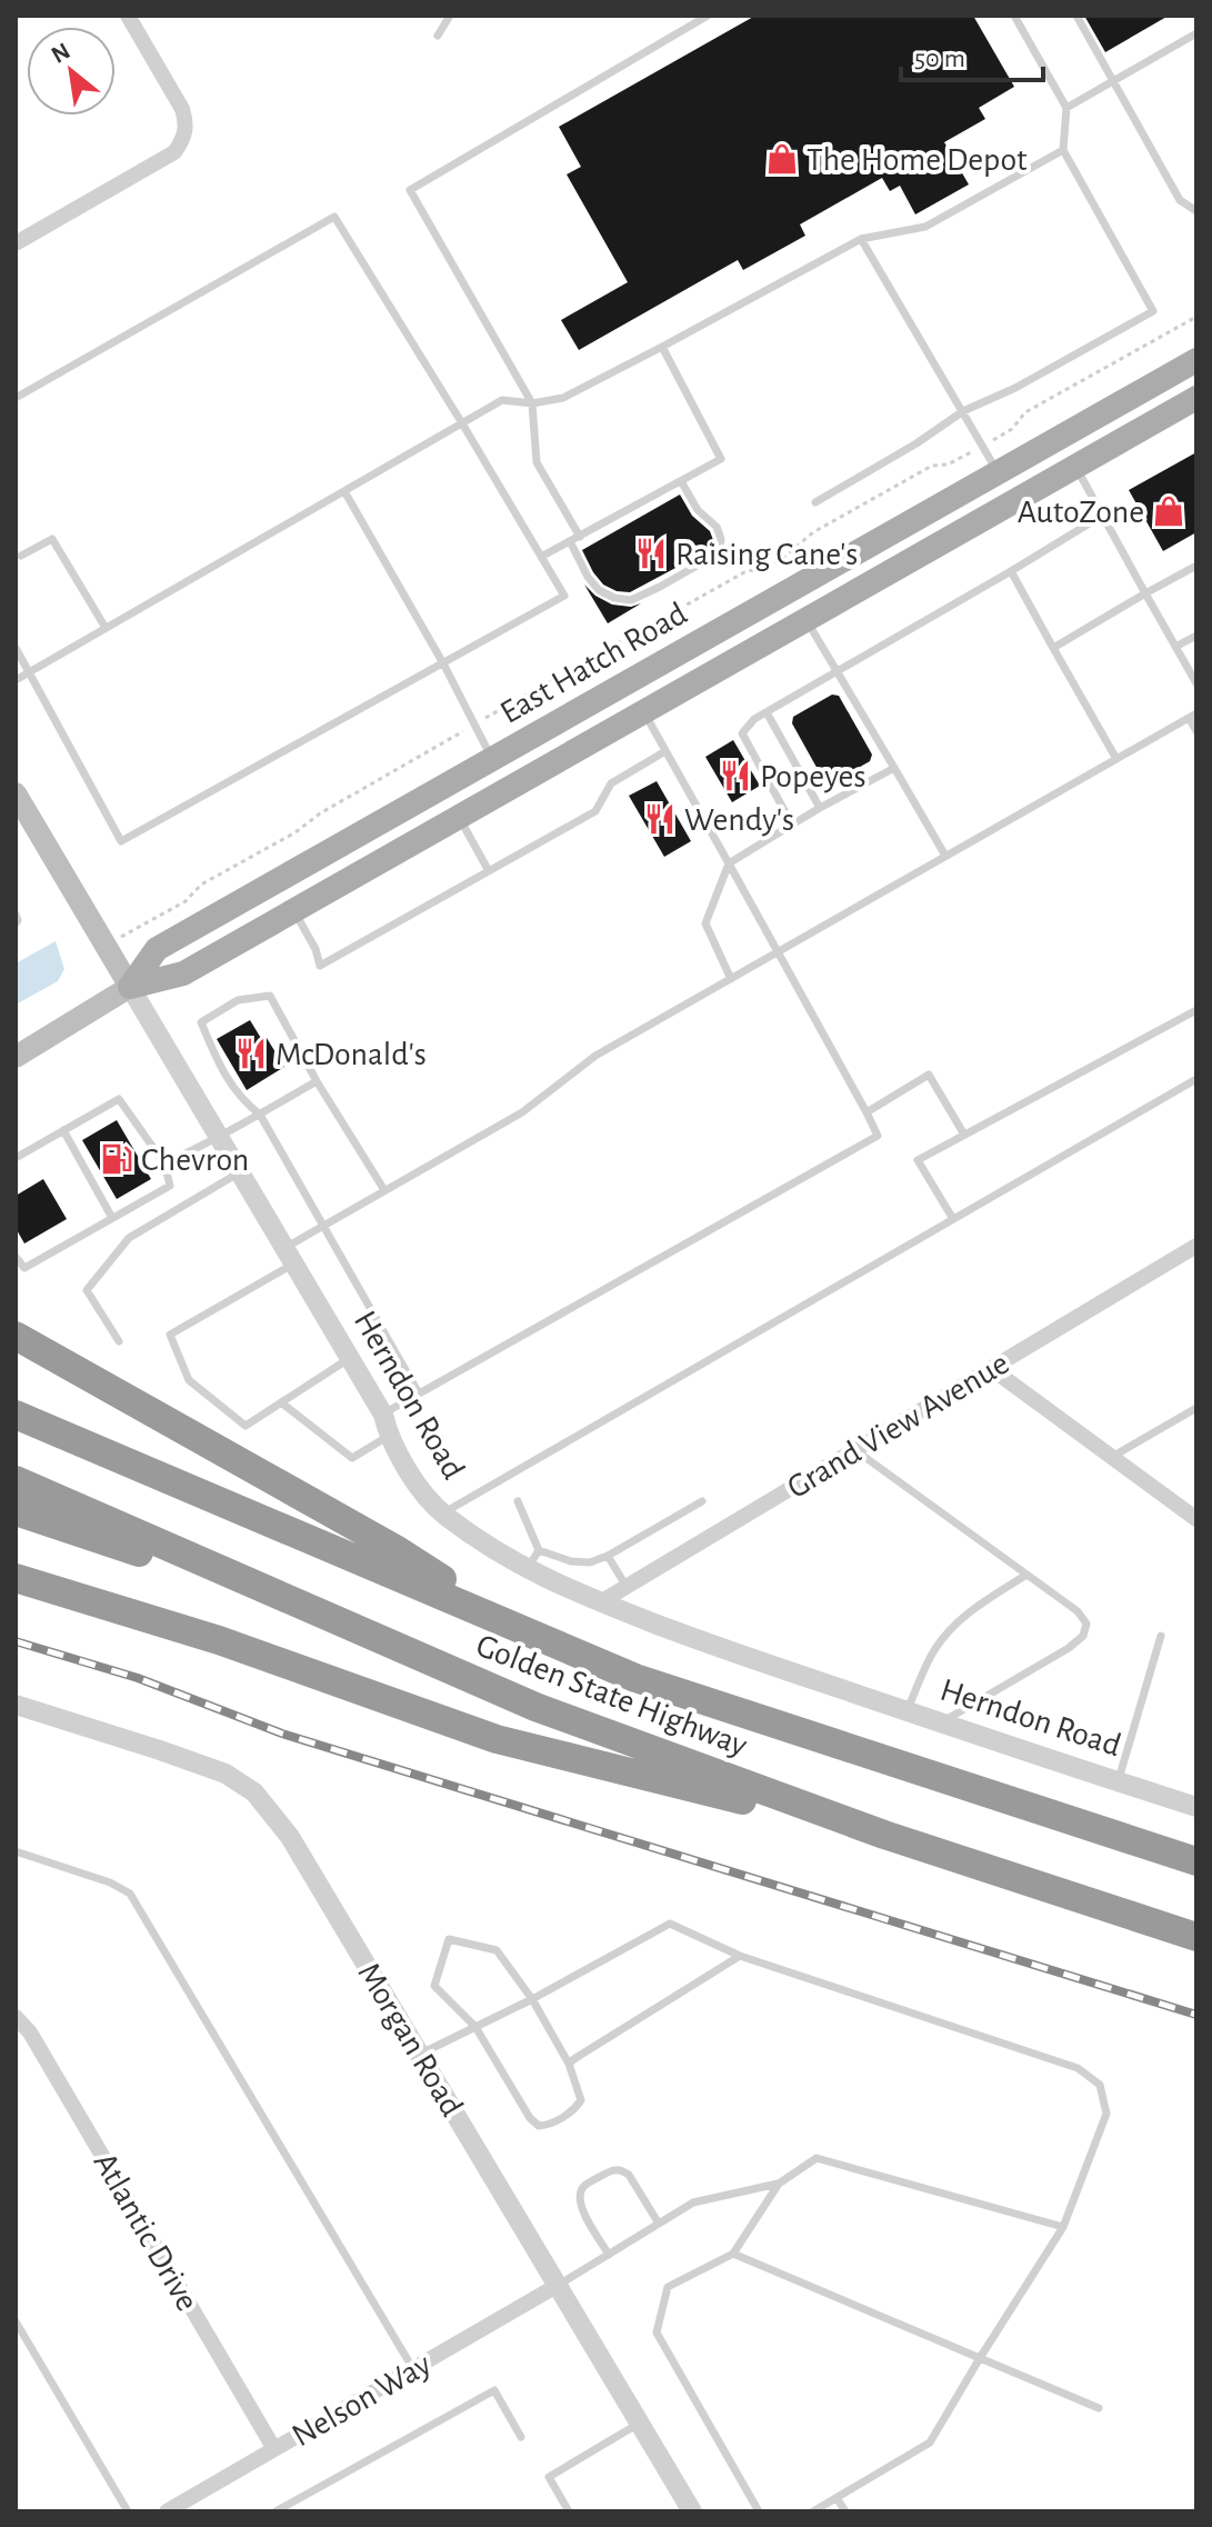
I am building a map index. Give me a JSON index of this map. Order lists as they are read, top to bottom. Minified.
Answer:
{"streets":{"highway":["Golden State Highway"],"main road":["East Hatch Road","Herndon Road"],"street":["Grand View Avenue","Morgan Road","Atlantic Drive","Nelson Way"]},"crossings":[["East Hatch Road","Herndon Road"],["Herndon Road","Grand View Avenue"],["Morgan Road","Nelson Way"],["Atlantic Drive","Nelson Way"]],"places":{"shop":["The Home Depot","AutoZone"],"restaurant":["Raising Cane's","Popeyes","Wendy's","McDonald's"],"fuel station":["Chevron"]},"scale_bar":"50 m","north":"top left"}
